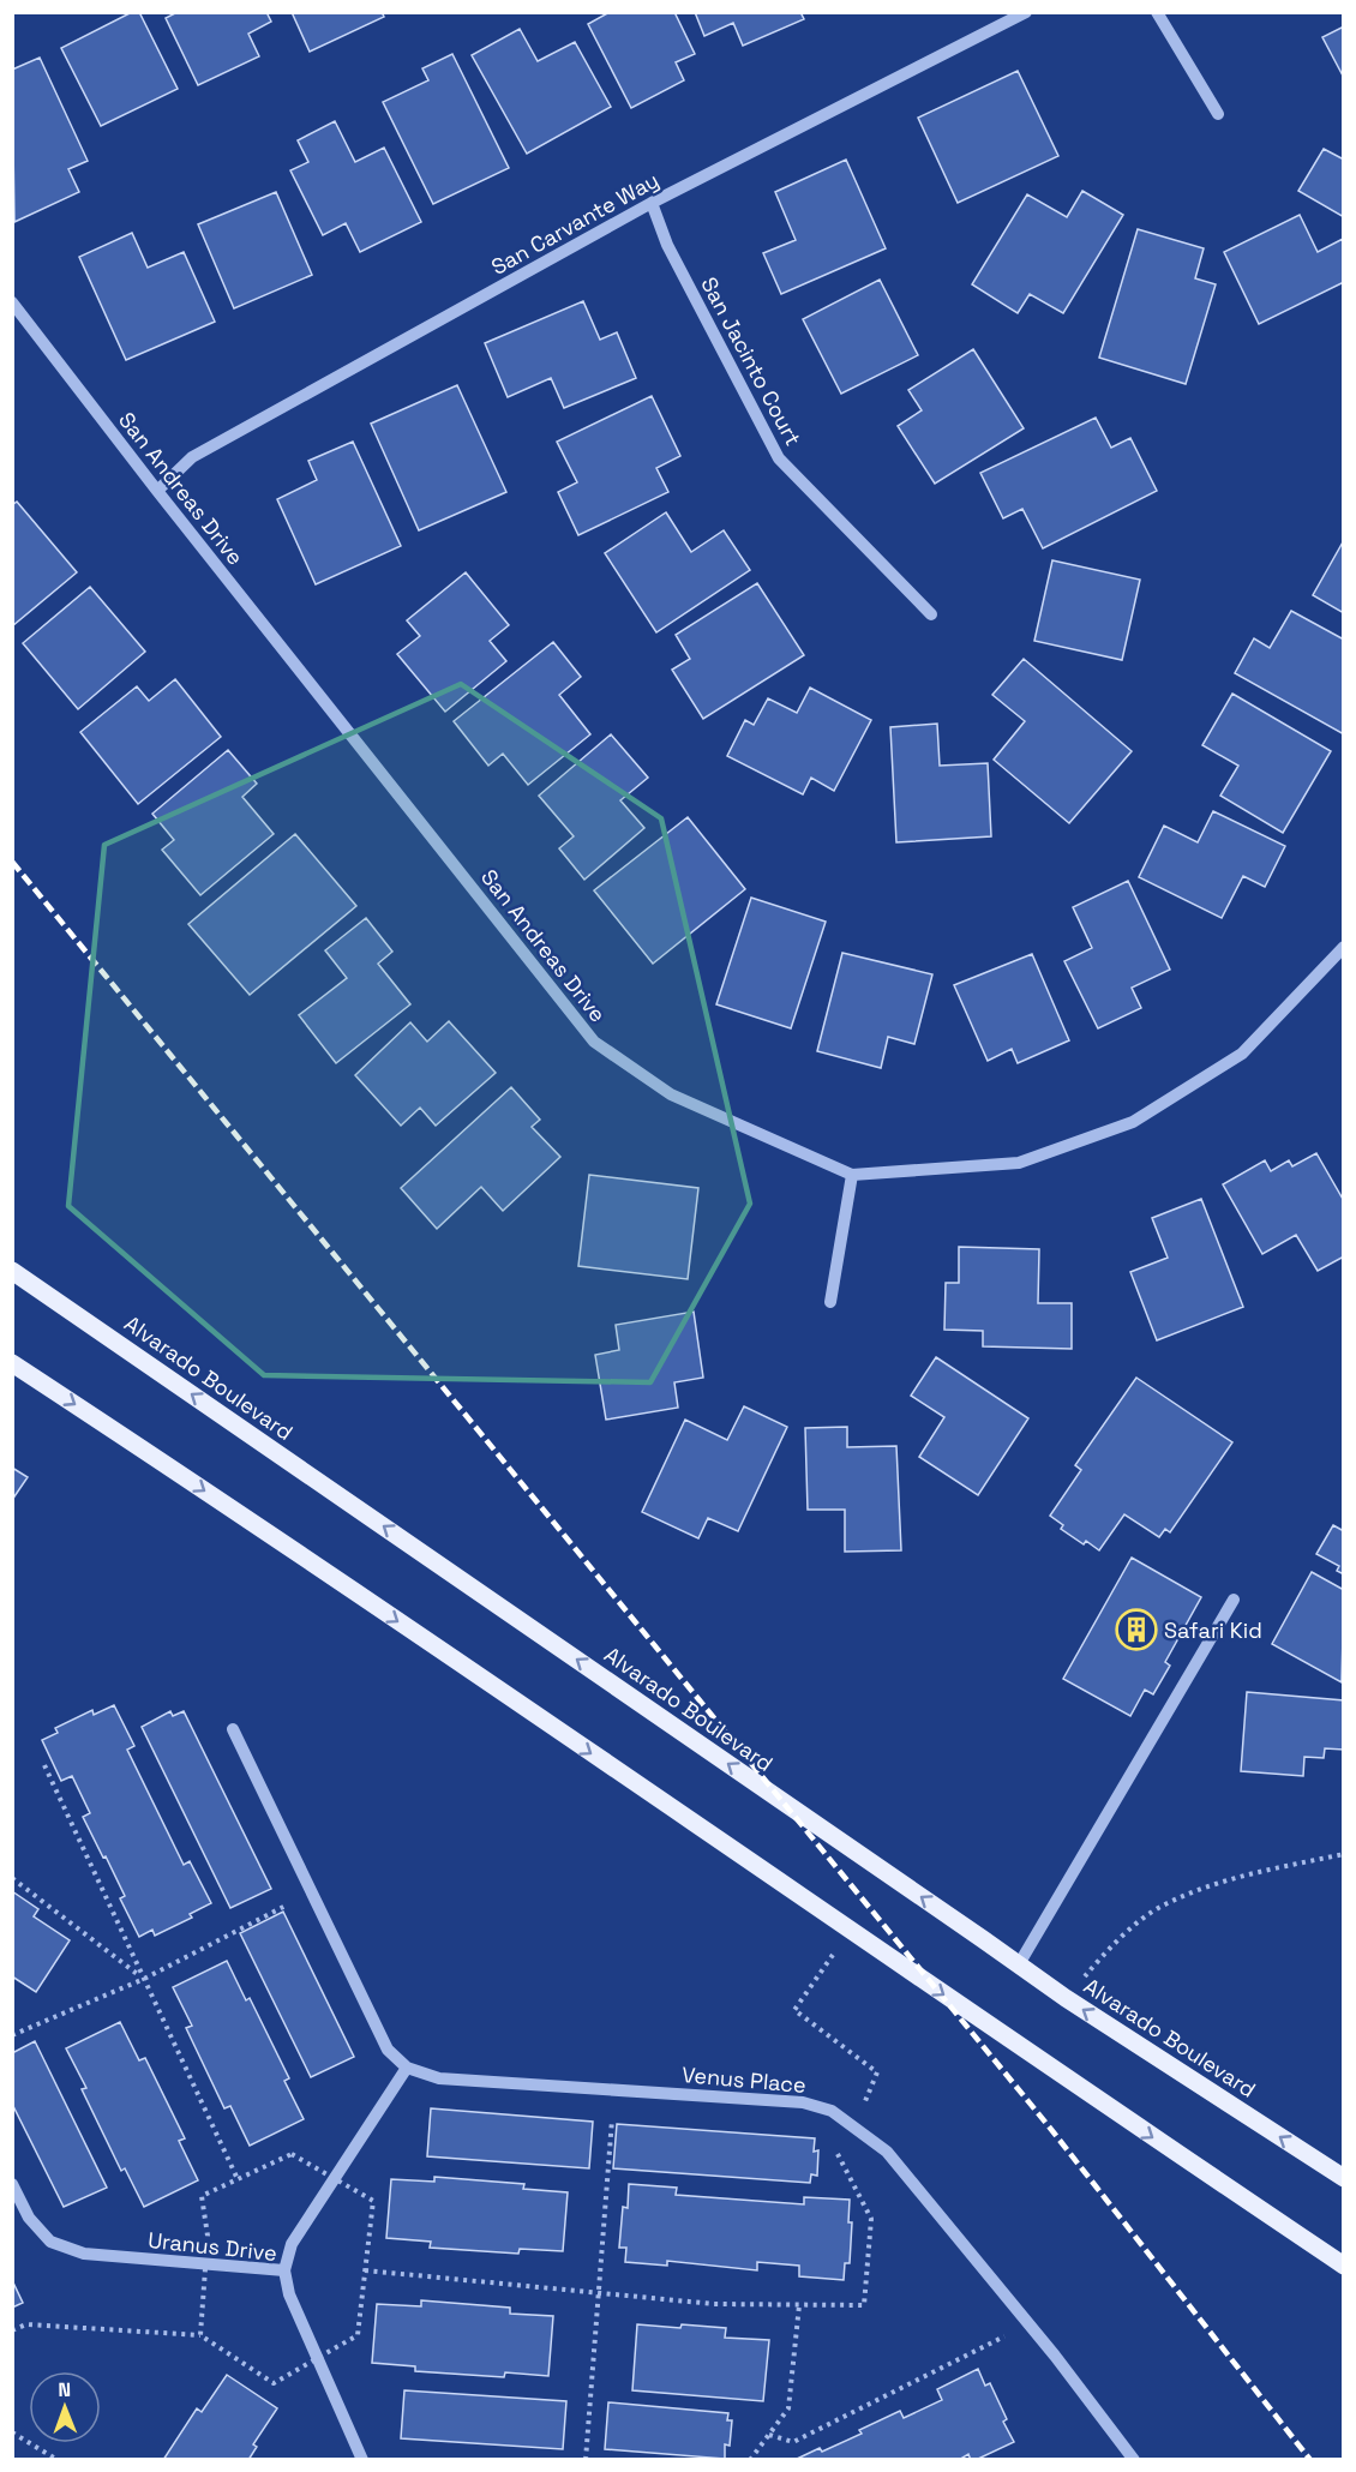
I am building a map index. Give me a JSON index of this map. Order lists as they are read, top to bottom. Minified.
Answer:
{"streets":{"main road":["Alvarado Boulevard"],"street":["San Carvante Way","San Jacinto Court","San Andreas Drive","Venus Place","Uranus Drive"]},"crossings":[["San Carvante Way","San Jacinto Court"],["San Carvante Way","San Andreas Drive"]],"places":{"building":["Safari Kid"]},"north":"top"}
